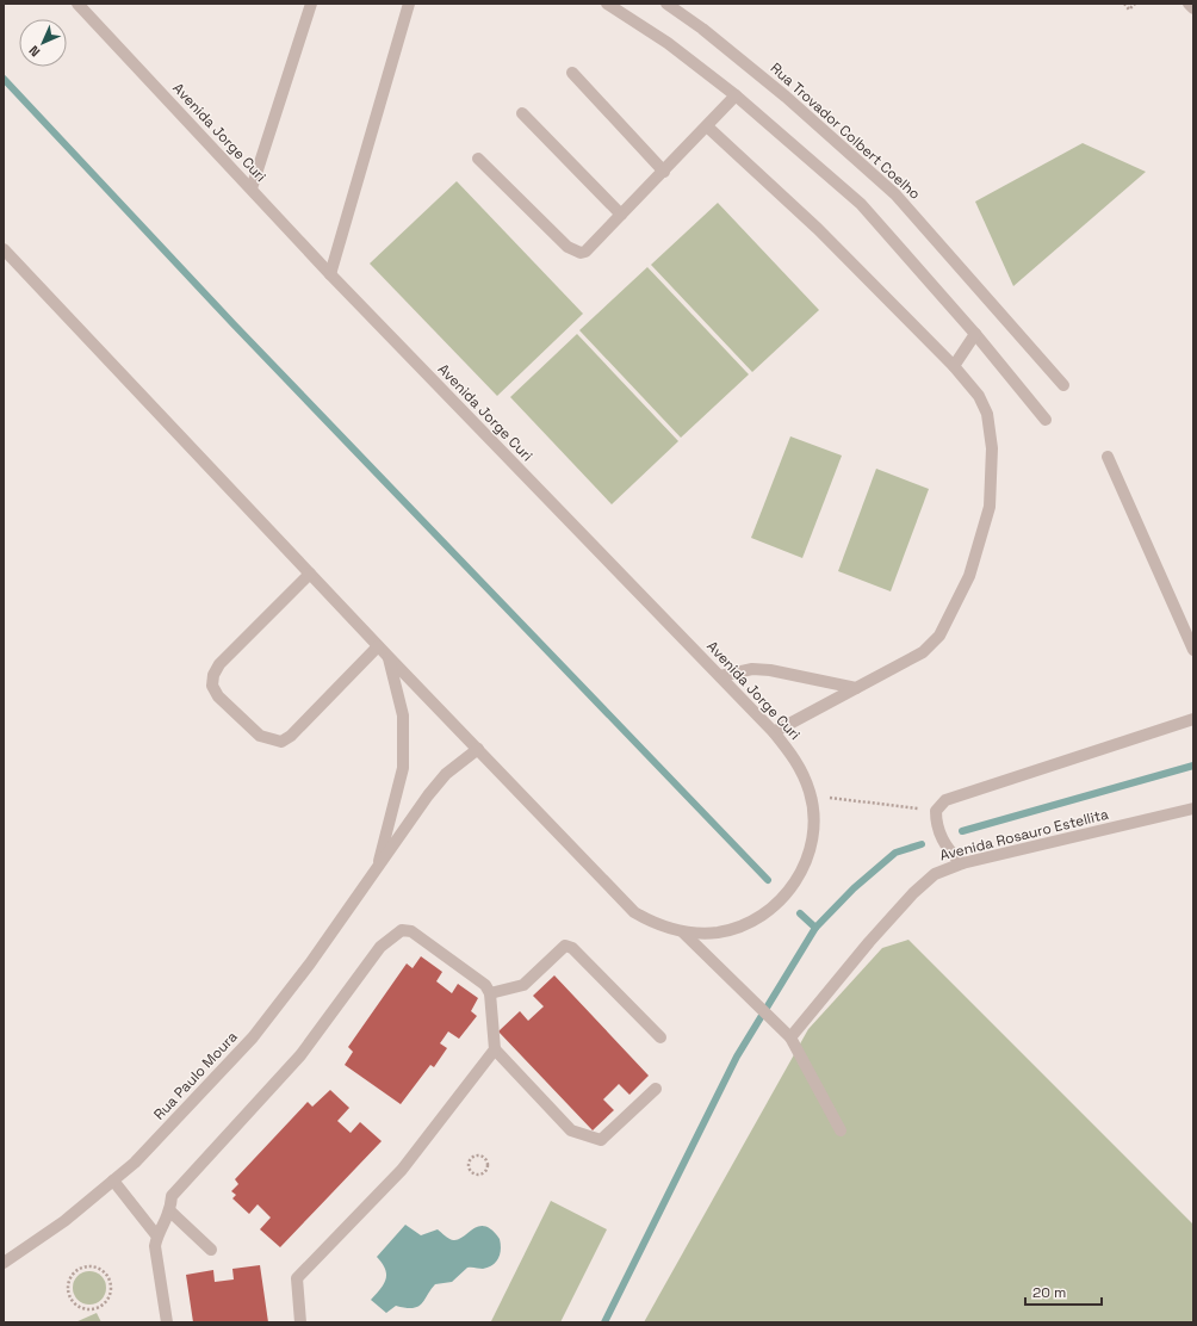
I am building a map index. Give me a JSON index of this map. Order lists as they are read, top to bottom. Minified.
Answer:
{"streets":{"street":["Rua Trovador Colbert Coelho","Avenida Jorge Curi","Avenida Rosauro Estellita","Rua Paulo Moura"]},"crossings":[["Avenida Jorge Curi","Rua Paulo Moura"]],"scale_bar":"20 m","north":"bottom left"}
